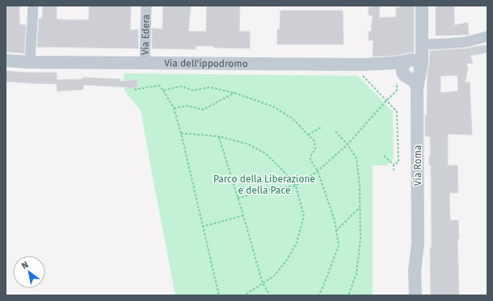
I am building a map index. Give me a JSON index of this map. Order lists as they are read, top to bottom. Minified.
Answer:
{"streets":{"street":["Via Edera","Via dell'ippodromo","Via Roma"]},"crossings":[["Via Edera","Via dell'ippodromo"],["Via dell'ippodromo","Via Roma"]],"parks":["Parco della Liberazione e della Pace"],"north":"top left"}
